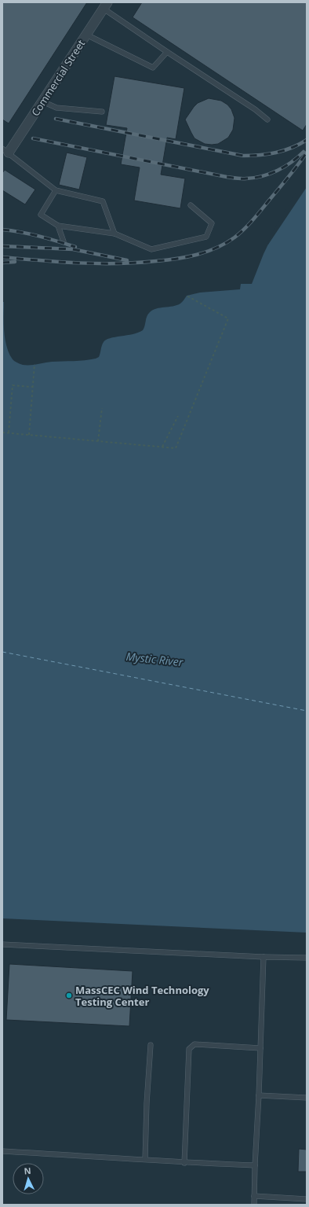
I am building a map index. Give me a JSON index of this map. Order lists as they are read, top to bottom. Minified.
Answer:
{"streets":{"street":["Commercial Street"]},"water":["Mystic River"],"places":["MassCEC Wind Technology Testing Center"],"north":"top"}
